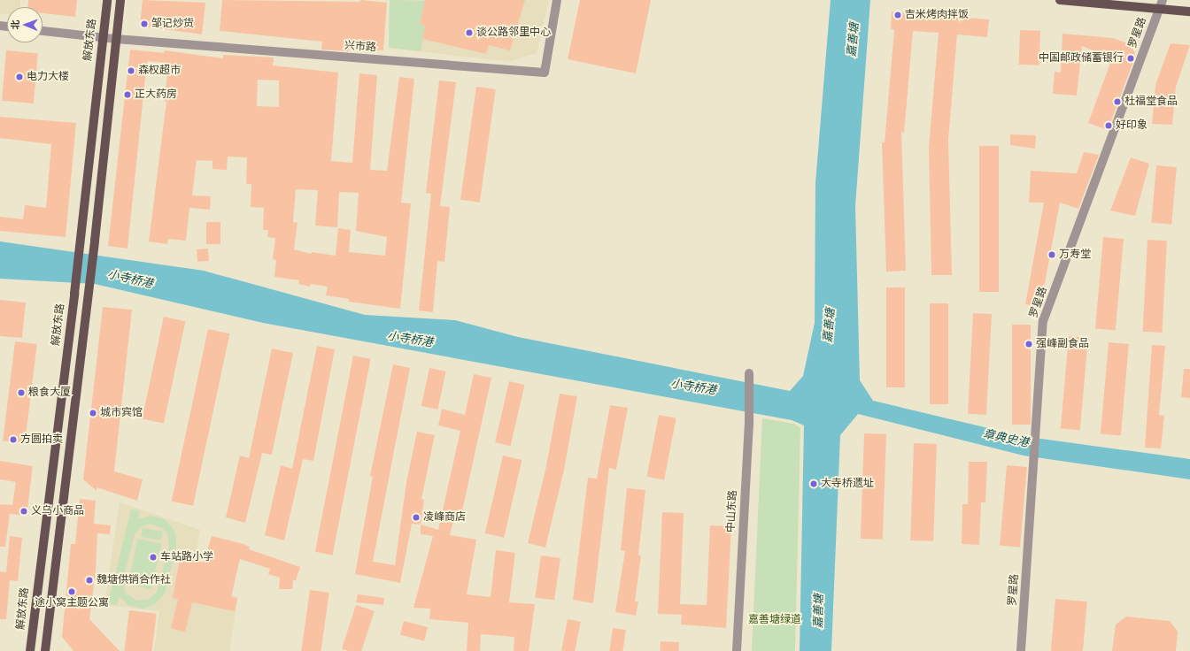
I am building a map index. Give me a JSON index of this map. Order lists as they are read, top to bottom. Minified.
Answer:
{"streets":{"main road":["解放东路"],"street":["罗星路","兴市路","中山东路"]},"crossings":[["解放东路","兴市路"]],"water":["嘉善塘","小寺桥港","章典史港"],"parks":["嘉善塘绿道"],"places":["吉米烤肉拌饭","邹记炒货","谈公路邻里中心","中国邮政储蓄银行","森权超市","电力大楼","正大药房","杜福堂食品","好印象","万寿堂","强峰副食品","粮食大厦","城市宾馆","方圆拍卖","大寺桥遗址","义乌小商品","凌峰商店","车站路小学","魏塘供销合作社","途小窝主题公寓"],"north":"left"}
